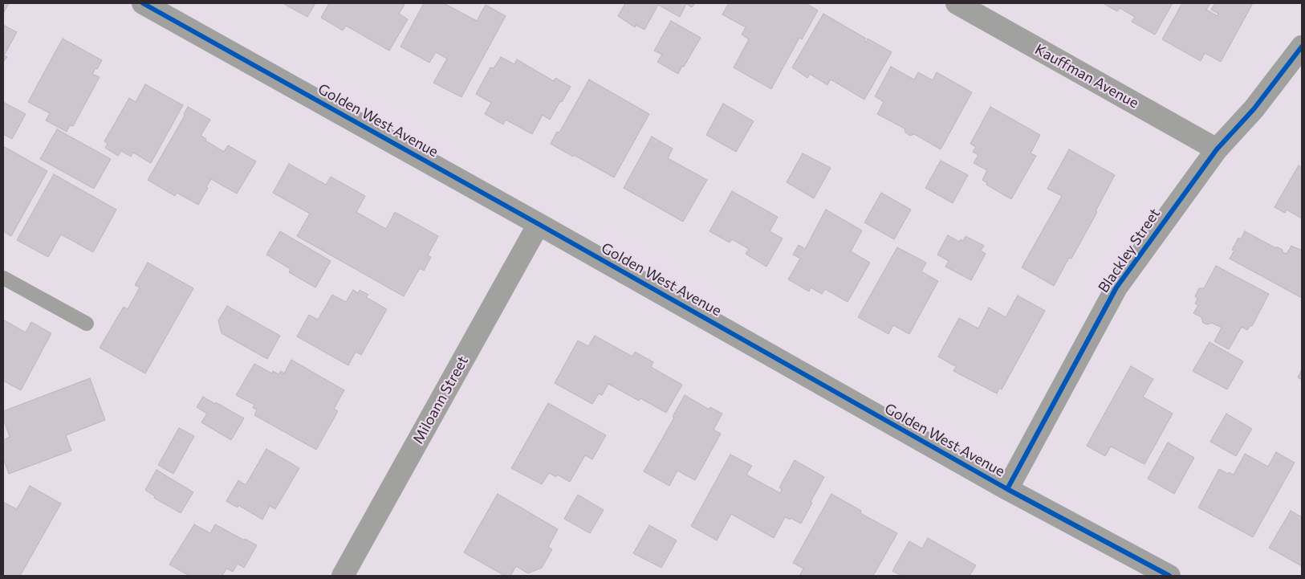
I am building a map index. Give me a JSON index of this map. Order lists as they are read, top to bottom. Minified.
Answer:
{"streets":{"street":["Kauffman Avenue","Golden West Avenue","Blackley Street","Miloann Street"]},"crossings":[["Kauffman Avenue","Blackley Street"],["Golden West Avenue","Blackley Street"],["Golden West Avenue","Miloann Street"]]}
